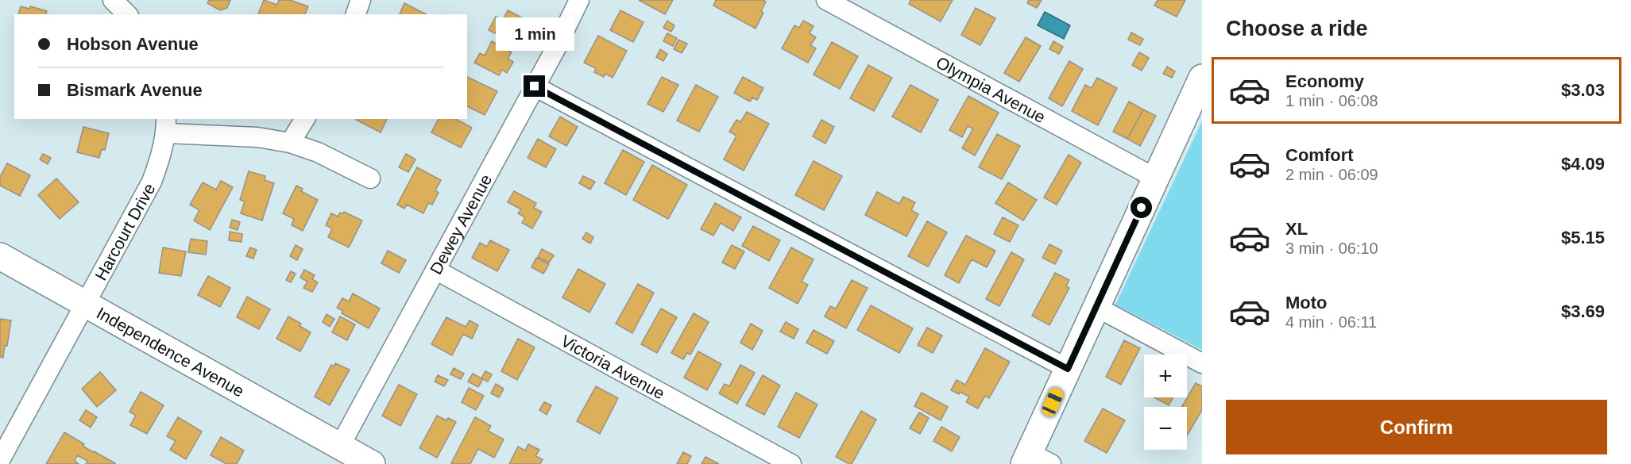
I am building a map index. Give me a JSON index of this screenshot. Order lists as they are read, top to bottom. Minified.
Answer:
{"streets":{"street":["Olympia Avenue","Dewey Avenue","Harcourt Drive","Independence Avenue","Victoria Avenue"]},"crossings":[["Dewey Avenue","Independence Avenue"],["Dewey Avenue","Victoria Avenue"],["Harcourt Drive","Independence Avenue"]],"page":{"heading":"Choose a ride","banner":["Hobson Avenue","Bismark Avenue"],"bubble":"1 min","list":[{"name":"Economy","note":"1 min · 06:08","value":"$3.03"},{"name":"Comfort","note":"2 min · 06:09","value":"$4.09"},{"name":"XL","note":"3 min · 06:10","value":"$5.15"},{"name":"Moto","note":"4 min · 06:11","value":"$3.69"}],"map_buttons":["+","−"],"buttons":"Confirm"}}
